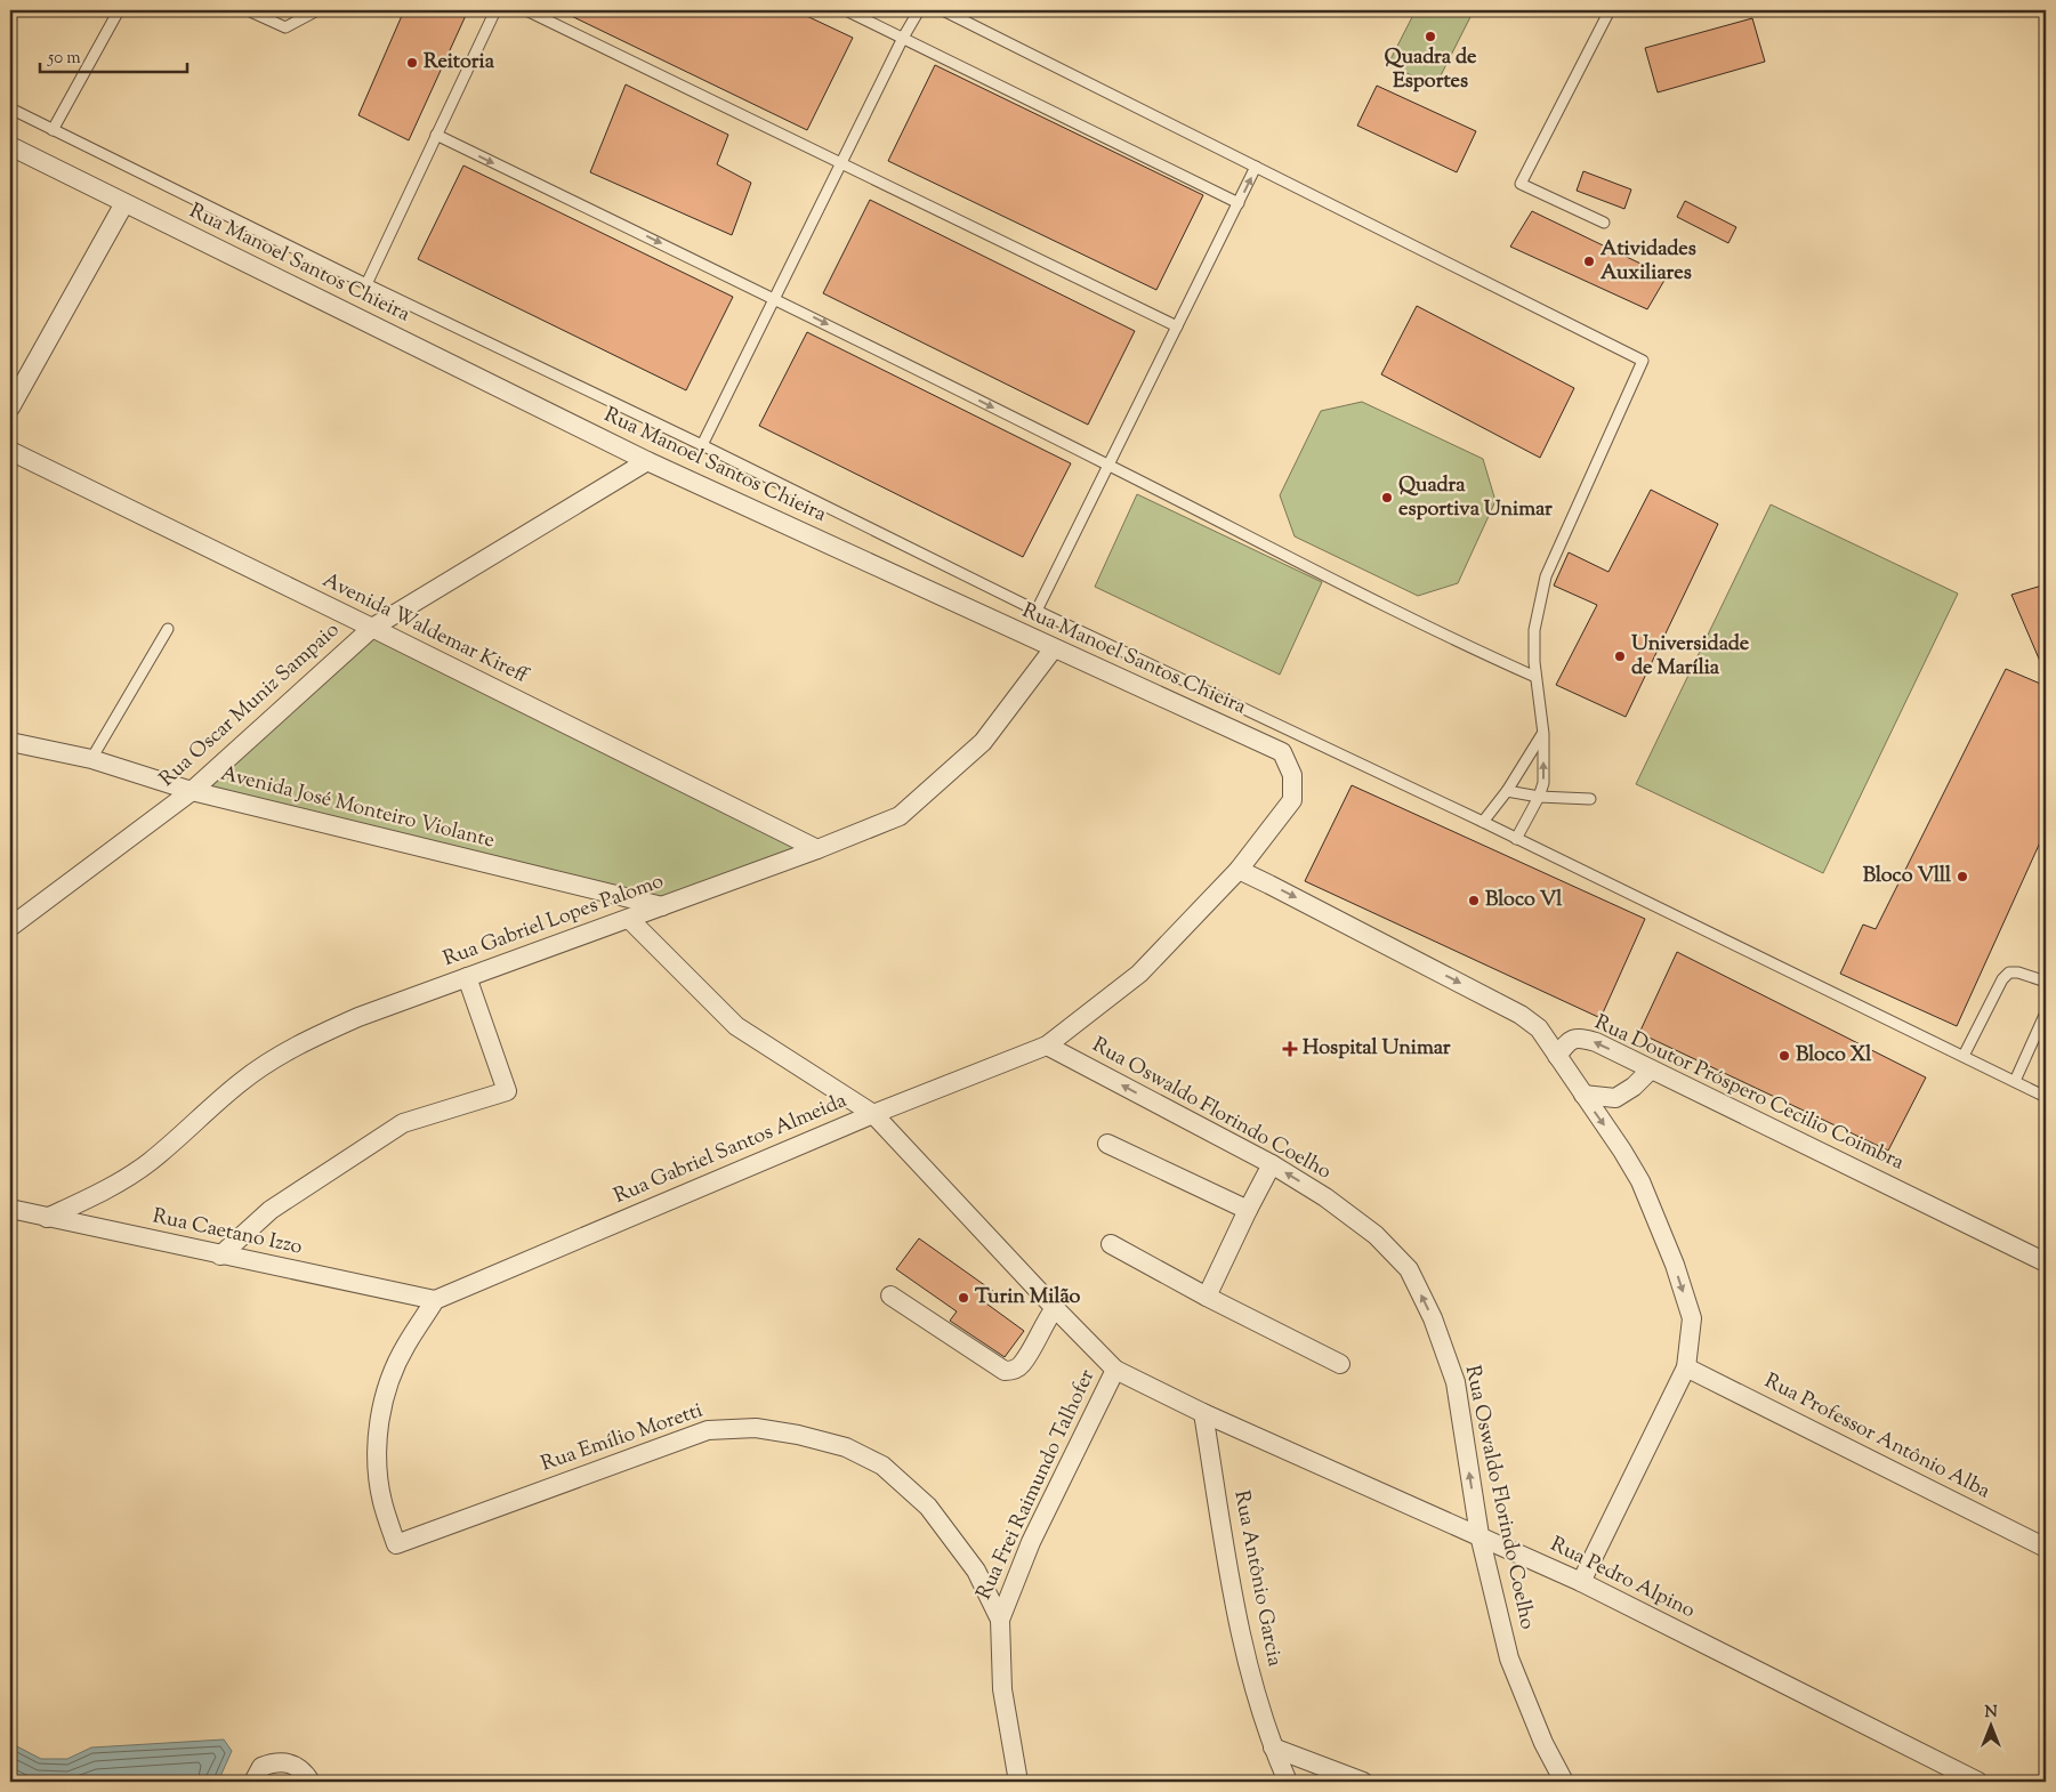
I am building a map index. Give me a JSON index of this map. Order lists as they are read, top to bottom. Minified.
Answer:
{"streets":{"street":["Rua Manoel Santos Chieira","Avenida Waldemar Kireff","Rua Oscar Muniz Sampaio","Avenida José Monteiro Violante","Rua Gabriel Lopes Palomo","Rua Doutor Próspero Cecilio Coimbra","Rua Oswaldo Florindo Coelho","Rua Gabriel Santos Almeida","Rua Caetano Izzo","Rua Professor Antônio Alba","Rua Emílio Moretti","Rua Frei Raimundo Talhofer","Rua Antônio Garcia","Rua Pedro Alpino"]},"crossings":[["Rua Manoel Santos Chieira","Rua Oscar Muniz Sampaio"],["Rua Manoel Santos Chieira","Rua Gabriel Lopes Palomo"],["Rua Manoel Santos Chieira","Rua Gabriel Santos Almeida"],["Avenida Waldemar Kireff","Rua Oscar Muniz Sampaio"],["Avenida Waldemar Kireff","Rua Gabriel Lopes Palomo"],["Rua Oscar Muniz Sampaio","Avenida José Monteiro Violante"],["Avenida José Monteiro Violante","Rua Gabriel Lopes Palomo"],["Rua Gabriel Lopes Palomo","Rua Caetano Izzo"],["Rua Oswaldo Florindo Coelho","Rua Gabriel Santos Almeida"],["Rua Oswaldo Florindo Coelho","Rua Pedro Alpino"],["Rua Gabriel Santos Almeida","Rua Caetano Izzo"],["Rua Gabriel Santos Almeida","Rua Emílio Moretti"],["Rua Caetano Izzo","Rua Emílio Moretti"],["Rua Emílio Moretti","Rua Frei Raimundo Talhofer"],["Rua Frei Raimundo Talhofer","Rua Pedro Alpino"],["Rua Antônio Garcia","Rua Pedro Alpino"]],"places":{"other":["Quadra de Esportes","Reitoria","Atividades Auxiliares","Quadra esportiva Unimar","Universidade de Marília","Bloco Vlll","Bloco Vl","Bloco Xl","Turin Milão"],"health":["Hospital Unimar"]},"scale_bar":"50 m","north":"top"}
